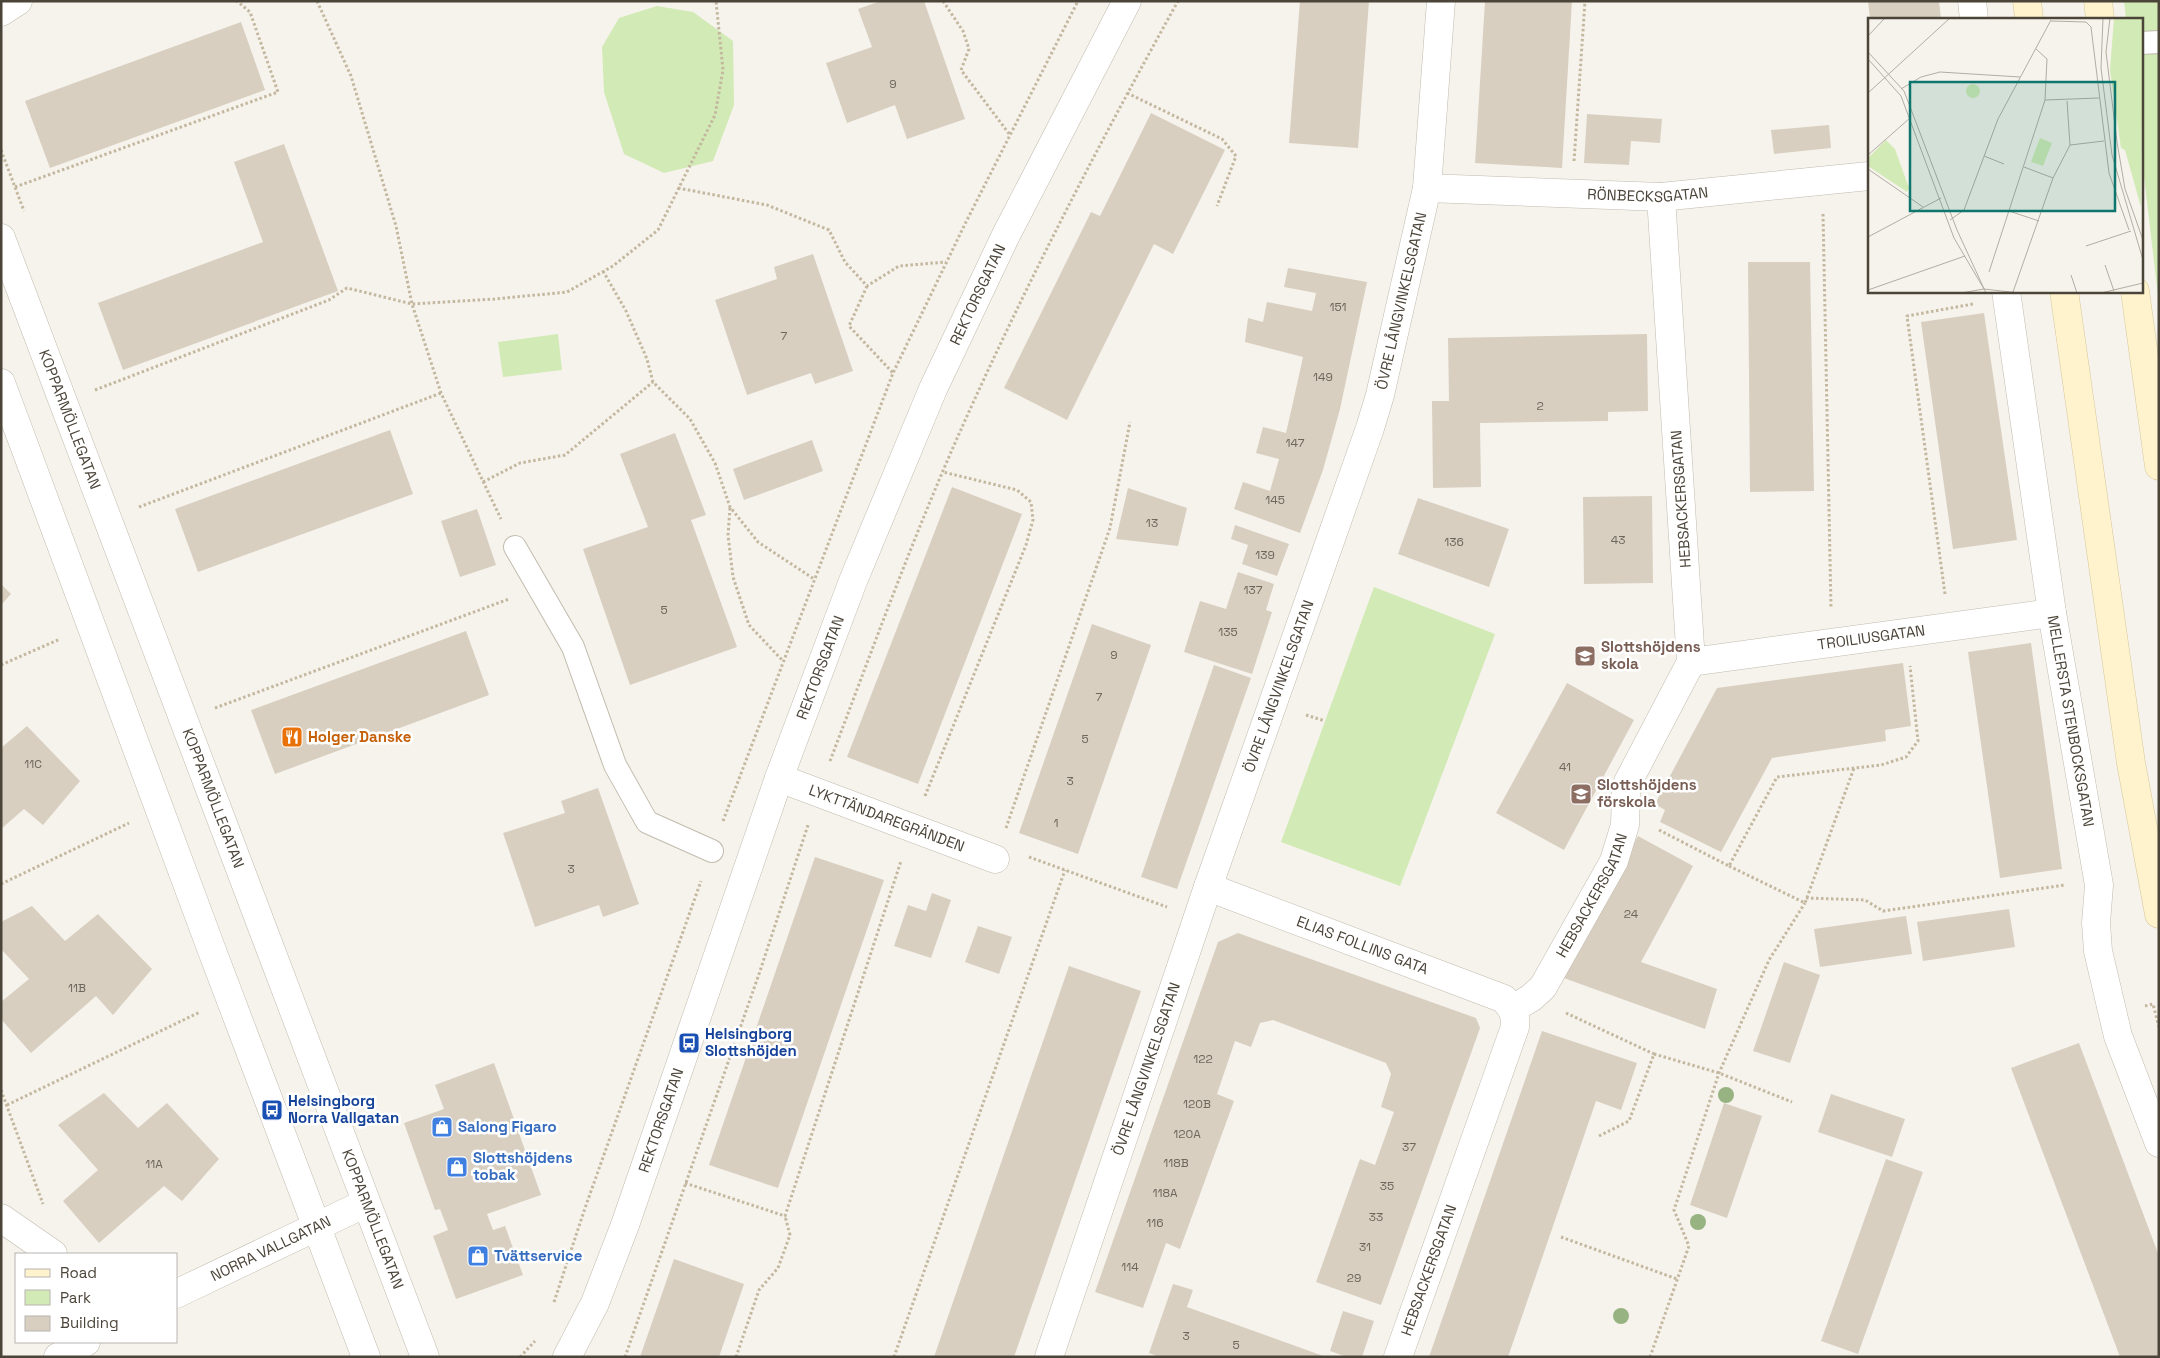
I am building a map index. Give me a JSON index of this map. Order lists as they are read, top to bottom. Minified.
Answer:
{"streets":{"street":["RÖNBECKSGATAN","REKTORSGATAN","ÖVRE LÅNGVINKELSGATAN","KOPPARMÖLLEGATAN","HEBSACKERSGATAN","TROILIUSGATAN","MELLERSTA STENBOCKSGATAN","LYKTTÄNDAREGRÄNDEN","ELIAS FOLLINS GATA","NORRA VALLGATAN"]},"crossings":[["RÖNBECKSGATAN","ÖVRE LÅNGVINKELSGATAN"],["RÖNBECKSGATAN","HEBSACKERSGATAN"],["REKTORSGATAN","LYKTTÄNDAREGRÄNDEN"],["ÖVRE LÅNGVINKELSGATAN","ELIAS FOLLINS GATA"],["KOPPARMÖLLEGATAN","NORRA VALLGATAN"],["HEBSACKERSGATAN","TROILIUSGATAN"],["HEBSACKERSGATAN","ELIAS FOLLINS GATA"],["TROILIUSGATAN","MELLERSTA STENBOCKSGATAN"]],"places":{"school or university":["Slottshöjdens skola","Slottshöjdens förskola"],"restaurant":["Holger Danske"],"bus stop":["Helsingborg Slottshöjden","Helsingborg Norra Vallgatan"],"shop":["Salong Figaro","Slottshöjdens tobak","Tvättservice"]},"house_numbers":["9","151","7","149","2","147","145","13","43","136","139","137","5","135","9","7","5","11C","41","3","1","3","24","11B","122","120B","120A","37","118B","11A","35","118A","33","116","31","114","29","3","5"],"legend":["Road","Park","Building"]}
